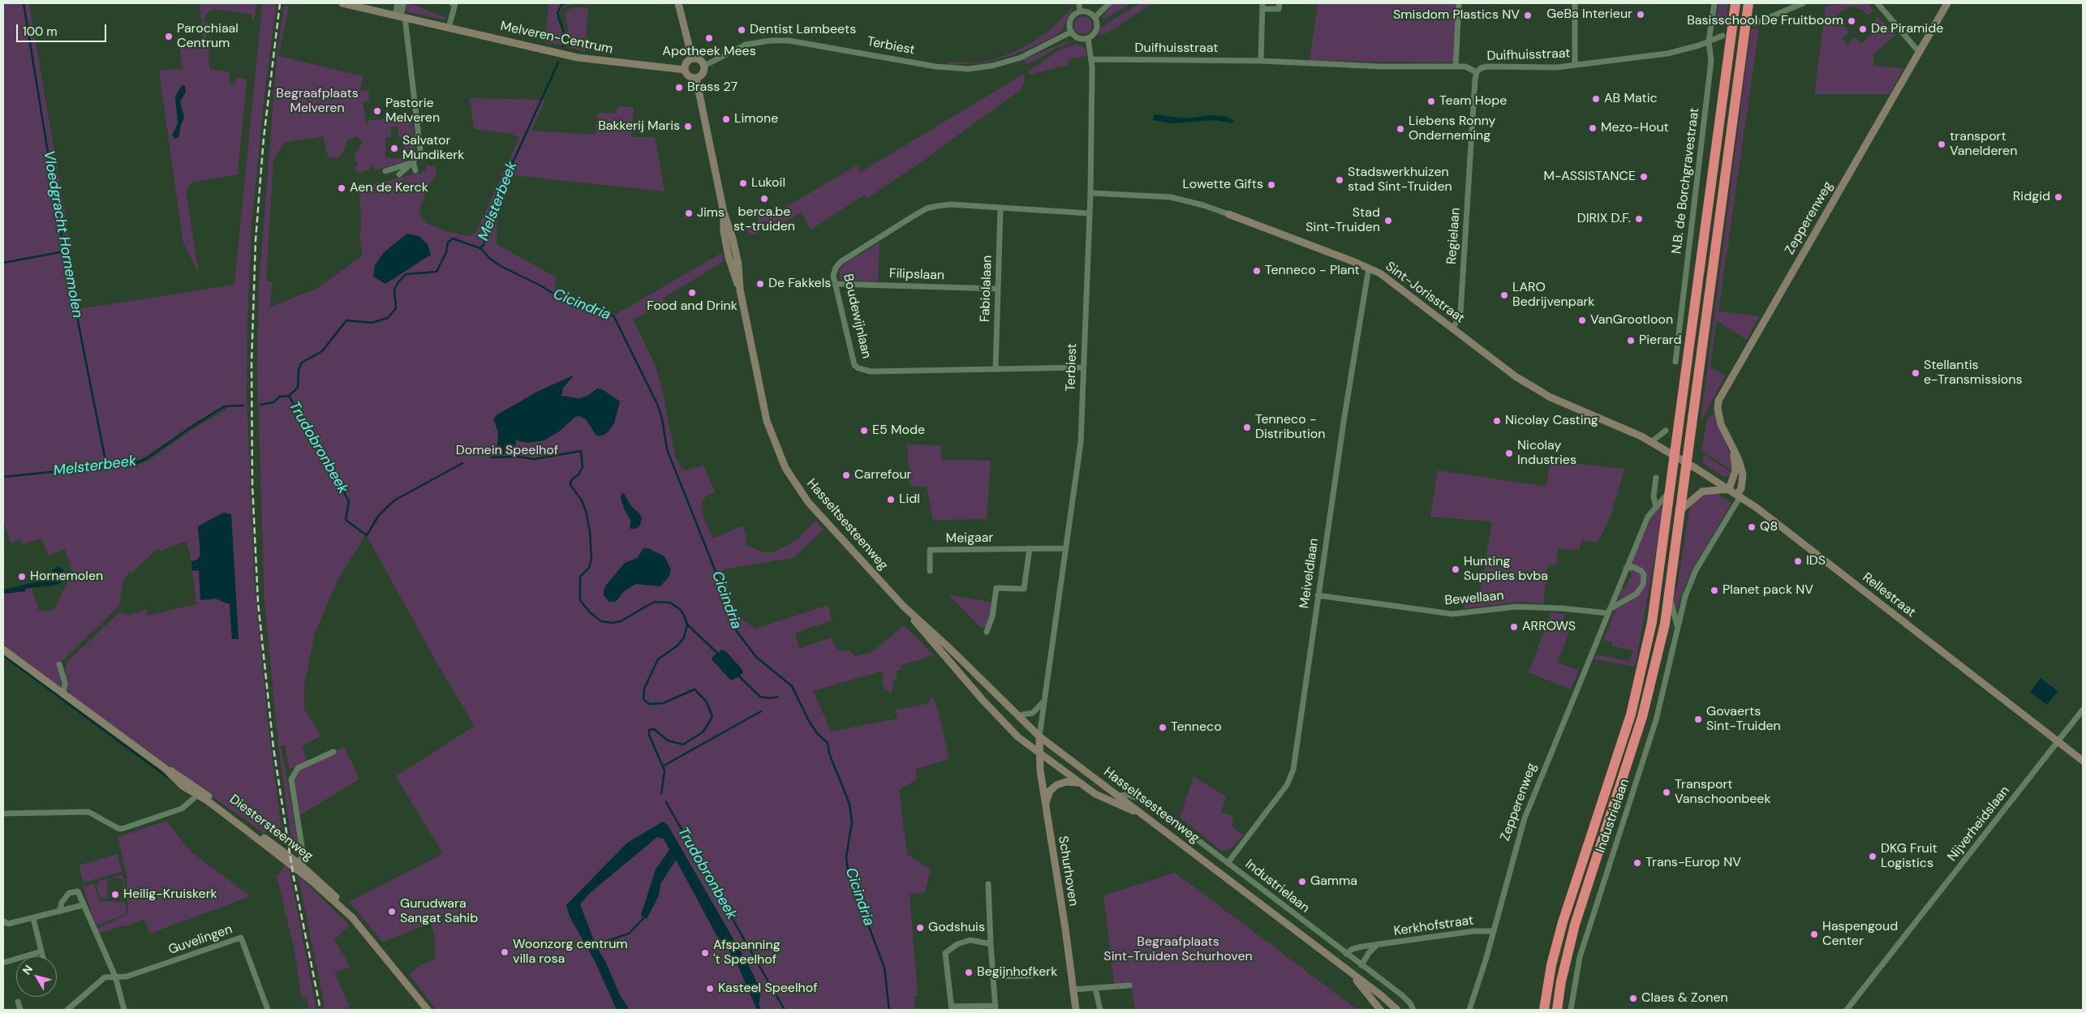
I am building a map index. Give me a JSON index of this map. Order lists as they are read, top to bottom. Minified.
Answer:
{"streets":{"main road":["Melveren-Centrum","Zepperenweg","Sint-Jorisstraat","Hasseltsesteenweg","Rellestraat","Diestersteenweg","Schurhoven"],"street":["Terbiest","Duifhuisstraat","N.B. de Borchgravestraat","Regielaan","Filipslaan","Fabiolalaan","Boudewijnlaan","Meigaar","Meiveldlaan","Bewellaan","Industrielaan","Nijverheidslaan","Kerkhofstraat","Guvelingen"]},"crossings":[["Melveren-Centrum","Terbiest"],["Melveren-Centrum","Hasseltsesteenweg"],["Terbiest","Duifhuisstraat"],["Terbiest","Sint-Jorisstraat"],["Terbiest","Boudewijnlaan"],["Terbiest","Hasseltsesteenweg"],["Terbiest","Meigaar"],["Terbiest","Schurhoven"],["Duifhuisstraat","N.B. de Borchgravestraat"],["Duifhuisstraat","Regielaan"],["Zepperenweg","Rellestraat"],["Zepperenweg","Bewellaan"],["Zepperenweg","Industrielaan"],["Zepperenweg","Kerkhofstraat"],["Regielaan","Sint-Jorisstraat"],["Filipslaan","Fabiolalaan"],["Filipslaan","Boudewijnlaan"],["Fabiolalaan","Boudewijnlaan"],["Sint-Jorisstraat","Meiveldlaan"],["Sint-Jorisstraat","Rellestraat"],["Hasseltsesteenweg","Industrielaan"],["Hasseltsesteenweg","Schurhoven"],["Meiveldlaan","Bewellaan"],["Meiveldlaan","Industrielaan"],["Rellestraat","Industrielaan"],["Rellestraat","Nijverheidslaan"],["Industrielaan","Kerkhofstraat"]],"water":["Melsterbeek","Vloedgracht Hornemolen","Cicindria","Trudobronbeek"],"parks":["Begraafplaats Melveren","Domein Speelhof","Begraafplaats Sint-Truiden Schurhoven"],"places":["GeBa Interieur","Smisdom Plastics NV","Basisschool De Fruitboom","De Piramide","Dentist Lambeets","Parochiaal Centrum","Apotheek Mees","Brass 27","AB Matic","Team Hope","Pastorie Melveren","Limone","Bakkerij Maris","Mezo-Hout","Liebens Ronny Onderneming","transport Vanelderen","Salvator Mundikerk","M-ASSISTANCE","Stadswerkhuizen stad Sint-Truiden","Lukoil","Lowette Gifts","Aen de Kerck","Ridgid","berca.be st-truiden","Jims","DIRIX D.F.","Stad Sint-Truiden","Tenneco - Plant","De Fakkels","Food and Drink","LARO Bedrijvenpark","VanGrootloon","Pierard","Stellantis e-Transmissions","Nicolay Casting","Tenneco - Distribution","E5 Mode","Nicolay Industries","Carrefour","Lidl","Q8","IDS","Hunting Supplies bvba","Hornemolen","Planet pack NV","ARROWS","Govaerts Sint-Truiden","Tenneco","Transport Vanschoonbeek","DKG Fruit Logistics","Trans-Europ NV","Gamma","Heilig-Kruiskerk","Gurudwara Sangat Sahib","Godshuis","Haspengoud Center","Woonzorg centrum villa rosa","Afspanning 't Speelhof","Begijnhofkerk","Kasteel Speelhof","Claes & Zonen"],"scale_bar":"100 m","north":"top left"}
